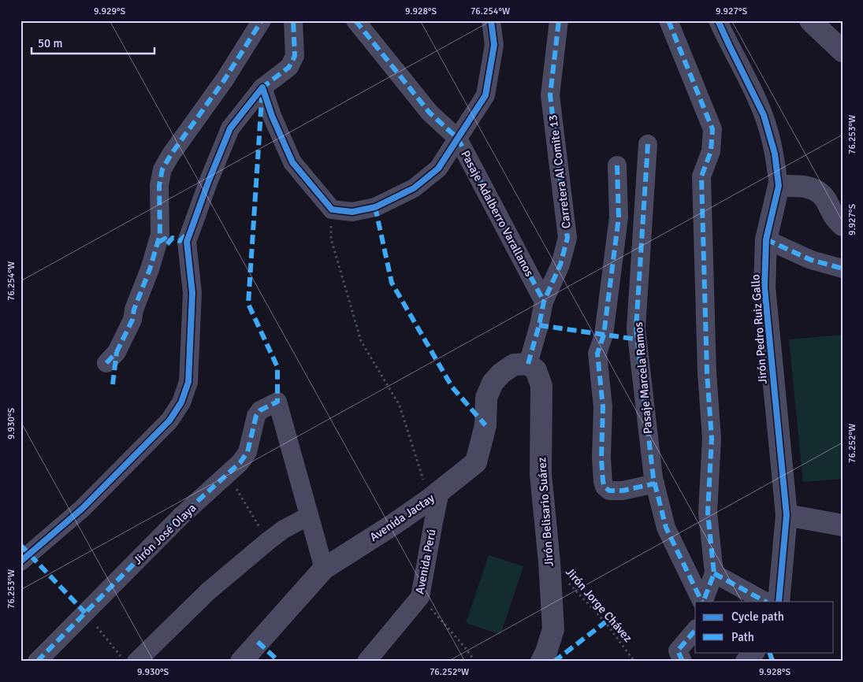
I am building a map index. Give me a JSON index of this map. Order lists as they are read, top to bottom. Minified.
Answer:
{"streets":{"street":["Carretera Al Comite 13","Pasaje Adalberro Varallanos","Jirón Pedro Ruiz Gallo","Pasaje Marcela Ramos","Jirón Belisario Suárez","Avenida Jactay","Jirón José Olaya","Avenida Perú"],"path":["Jirón Jorge Chávez"]},"crossings":[["Carretera Al Comite 13","Pasaje Adalberro Varallanos"],["Carretera Al Comite 13","Jirón Belisario Suárez"],["Carretera Al Comite 13","Avenida Jactay"],["Jirón Belisario Suárez","Avenida Jactay"],["Jirón Belisario Suárez","Jirón Jorge Chávez"],["Avenida Jactay","Avenida Perú"]],"legend":["Cycle path","Path"],"scale_bar":"50 m","coordinates":["9.929°S","9.928°S","76.254°W","9.927°S","76.253°W","9.930°S","76.252°W"]}
